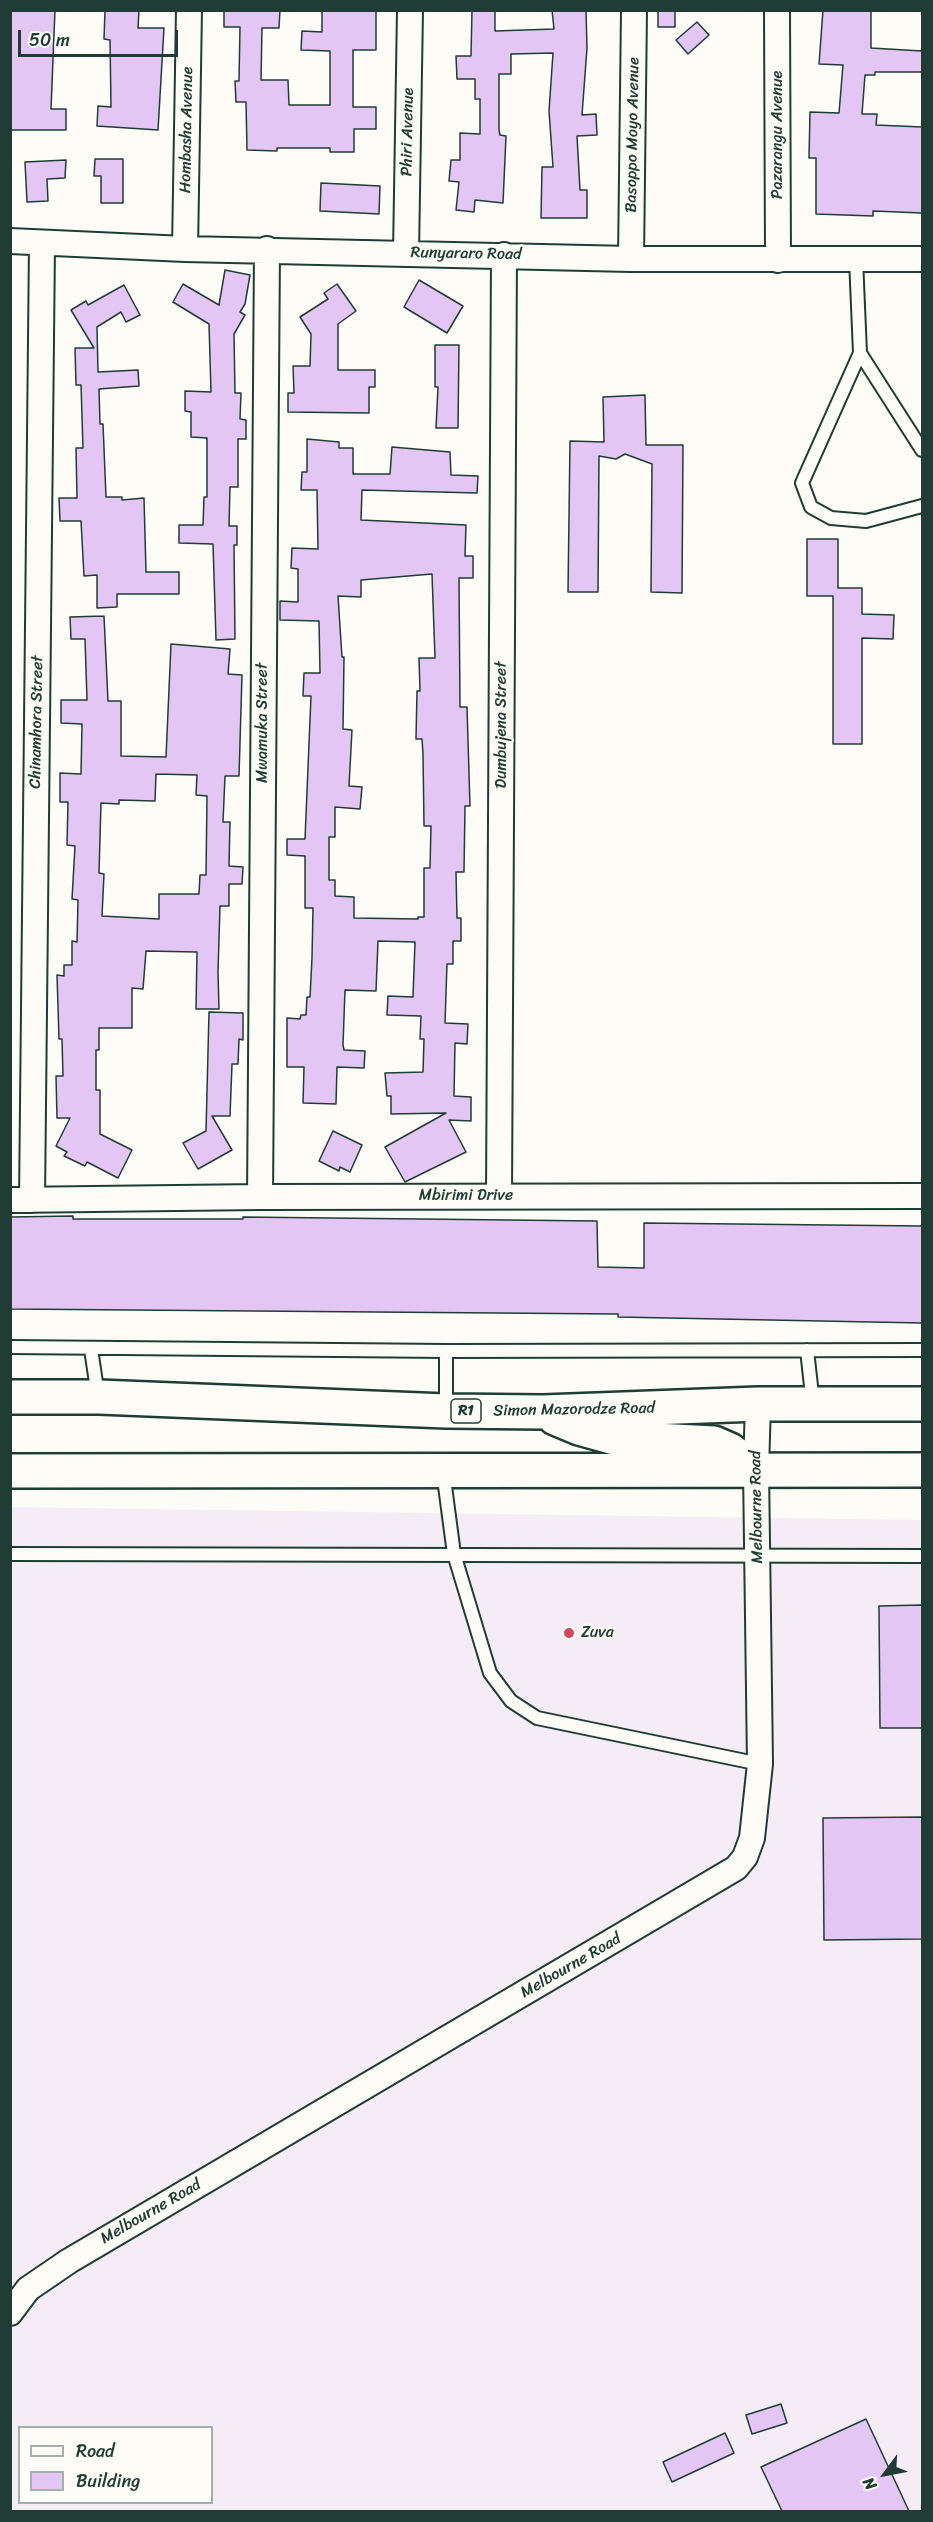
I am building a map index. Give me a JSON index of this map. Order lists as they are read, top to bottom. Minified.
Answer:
{"streets":{"highway":["Simon Mazorodze Road","R1"],"street":["Hombasha Avenue","Phiri Avenue","Basoppo Moyo Avenue","Pazarangu Avenue","Runyararo Road","Chinamhora Street","Mwamuka Street","Dumbujena Street","Mbirimi Drive","Melbourne Road"]},"crossings":[["Hombasha Avenue","Runyararo Road"],["Phiri Avenue","Runyararo Road"],["Basoppo Moyo Avenue","Runyararo Road"],["Pazarangu Avenue","Runyararo Road"],["Runyararo Road","Chinamhora Street"],["Runyararo Road","Mwamuka Street"],["Runyararo Road","Dumbujena Street"],["Chinamhora Street","Mbirimi Drive"],["Mwamuka Street","Mbirimi Drive"],["Dumbujena Street","Mbirimi Drive"],["Simon Mazorodze Road","Melbourne Road"]],"places":["Zuva"],"legend":["Road","Building"],"scale_bar":"50 m","north":"bottom left"}
